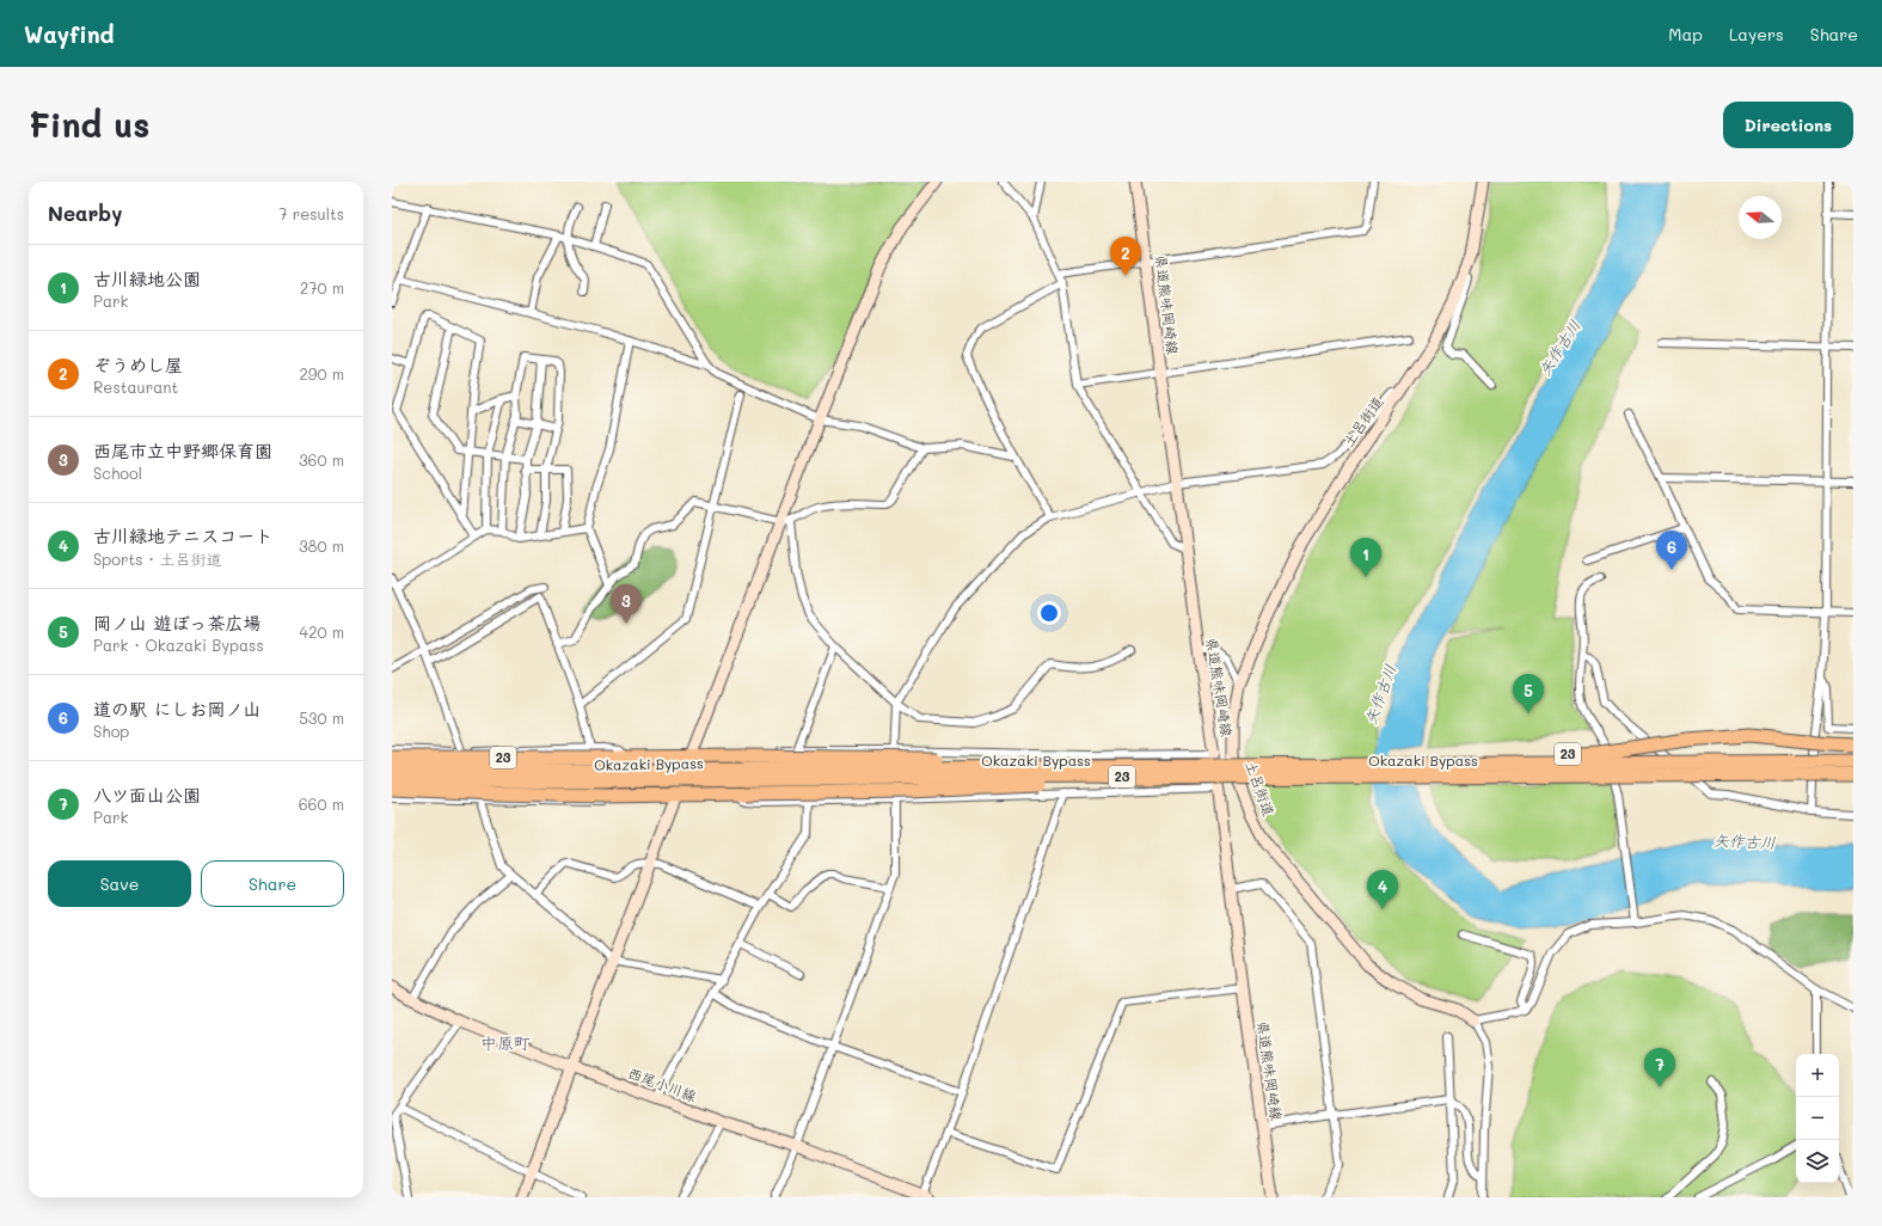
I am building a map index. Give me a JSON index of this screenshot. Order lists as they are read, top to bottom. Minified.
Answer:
{"streets":{"highway":["23","Okazaki Bypass"],"street":["県道熊味岡崎線","土呂街道","西尾小川線"]},"crossings":[["23","Okazaki Bypass"]],"districts":["中原町"],"water":["矢作古川"],"north":"left","page":{"header":"Wayfind","nav":["Map","Layers","Share"],"buttons":["Directions",["Save","Share"]],"title":"Find us","heading":["Nearby","7 results"],"pins":["2","6","1","3","5","4","7"],"list":[{"mark":"1","name":"古川緑地公園","note":"Park","value":"270 m"},{"mark":"2","name":"ぞうめし屋","note":"Restaurant","value":"290 m"},{"mark":"3","name":"西尾市立中野郷保育園","note":"School","value":"360 m"},{"mark":"4","name":"古川緑地テニスコート","note":"Sports · 土呂街道","value":"380 m"},{"mark":"5","name":"岡ノ山 遊ぼっ茶広場","note":"Park · Okazaki Bypass","value":"420 m"},{"mark":"6","name":"道の駅 にしお岡ノ山","note":"Shop","value":"530 m"},{"mark":"7","name":"八ツ面山公園","note":"Park","value":"660 m"}],"map_buttons":["+","−"]}}
